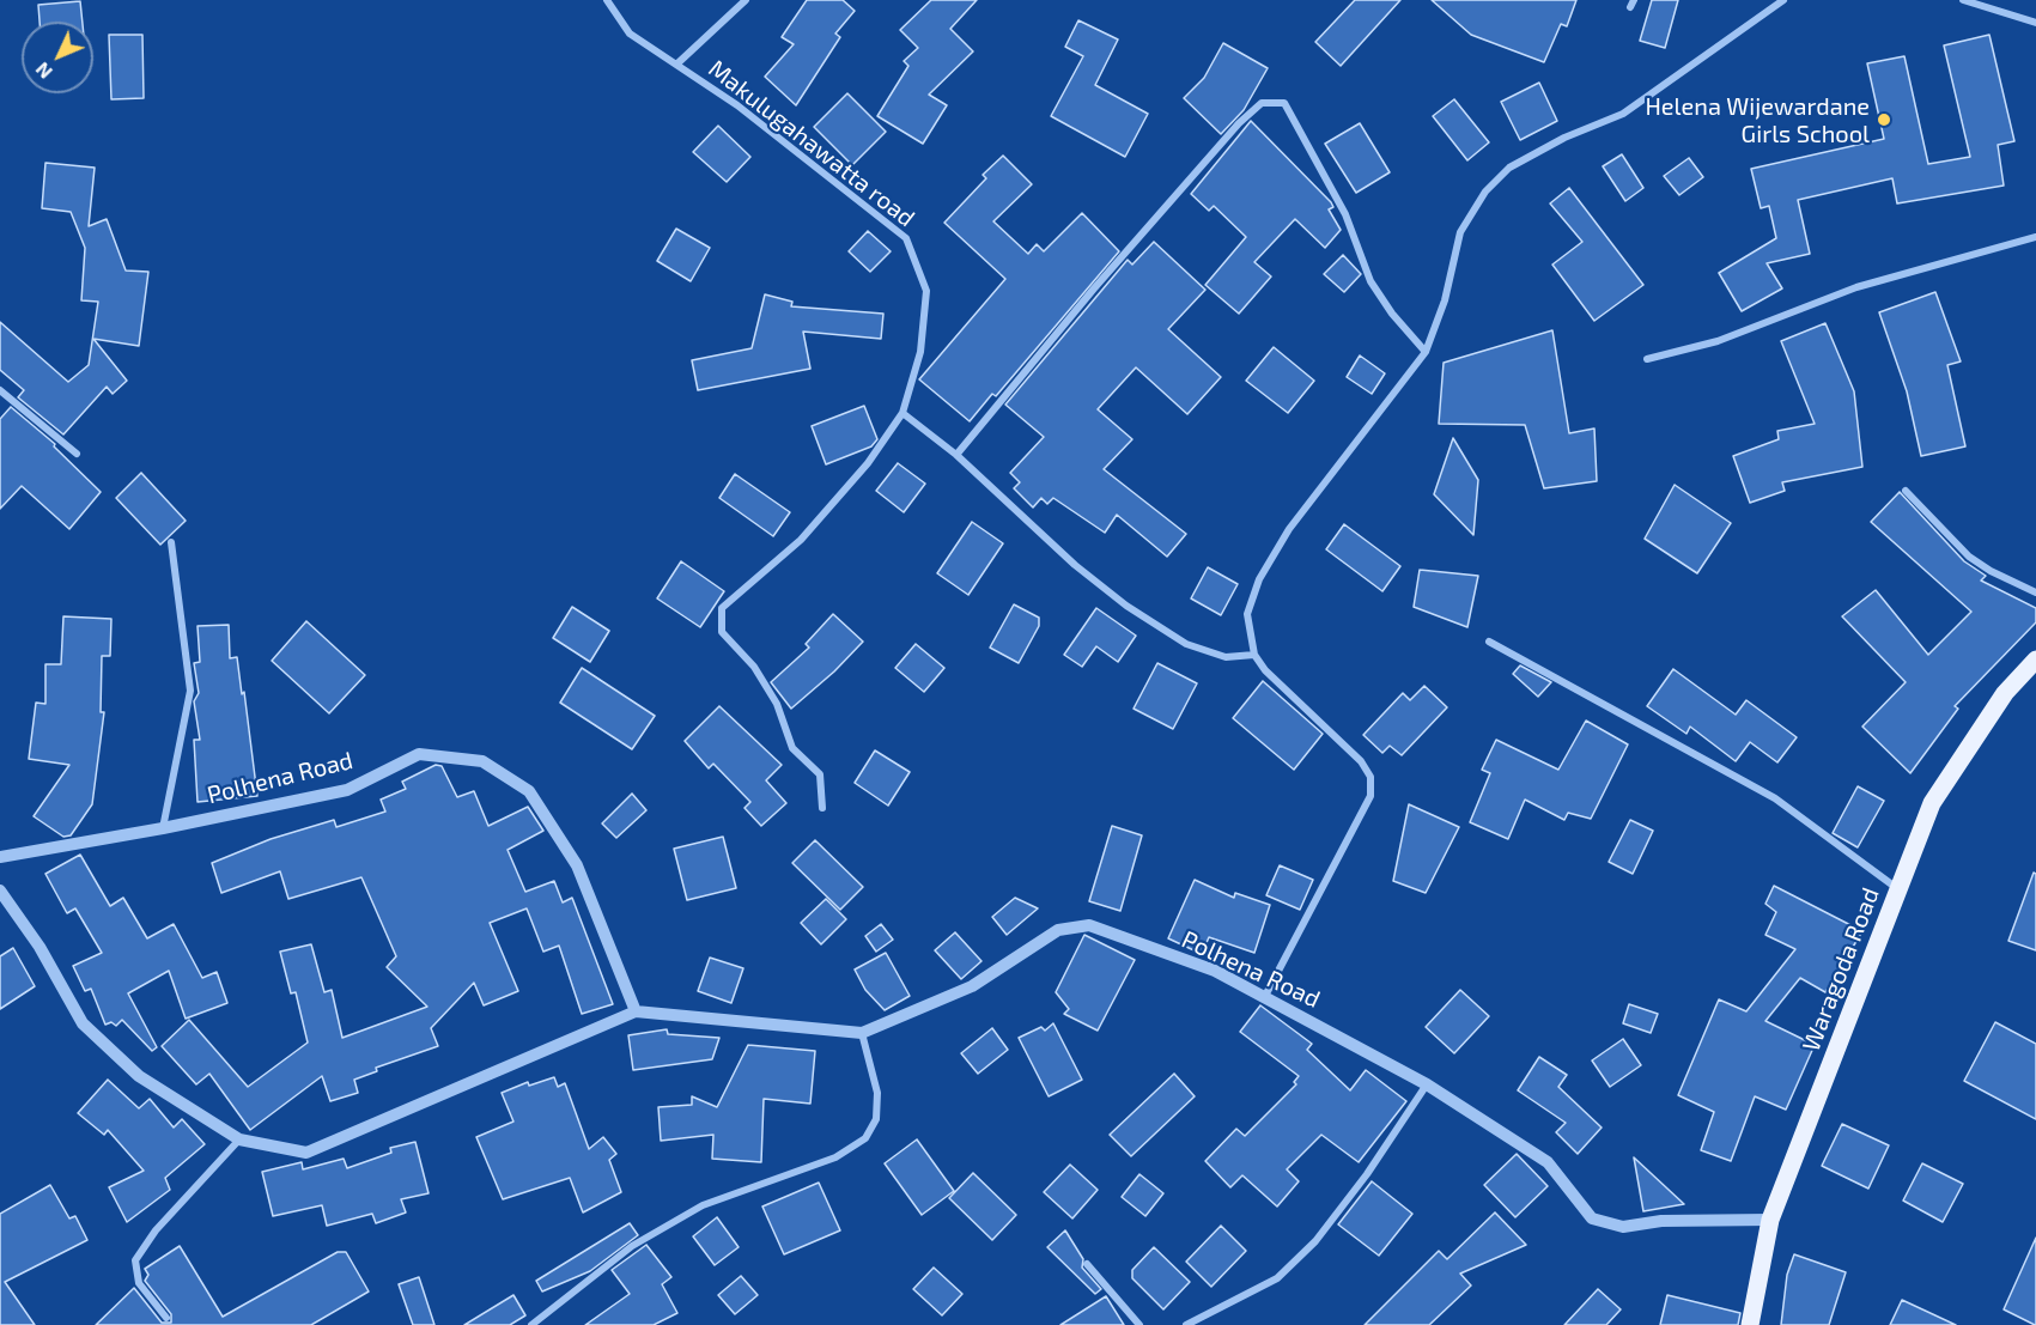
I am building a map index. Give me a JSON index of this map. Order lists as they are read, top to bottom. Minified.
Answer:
{"streets":{"main road":["Waragoda Road"],"street":["Makulugahawatta road","Polhena Road"]},"crossings":[["Polhena Road","Waragoda Road"]],"places":["Helena Wijewardane Girls School"],"north":"bottom left"}
